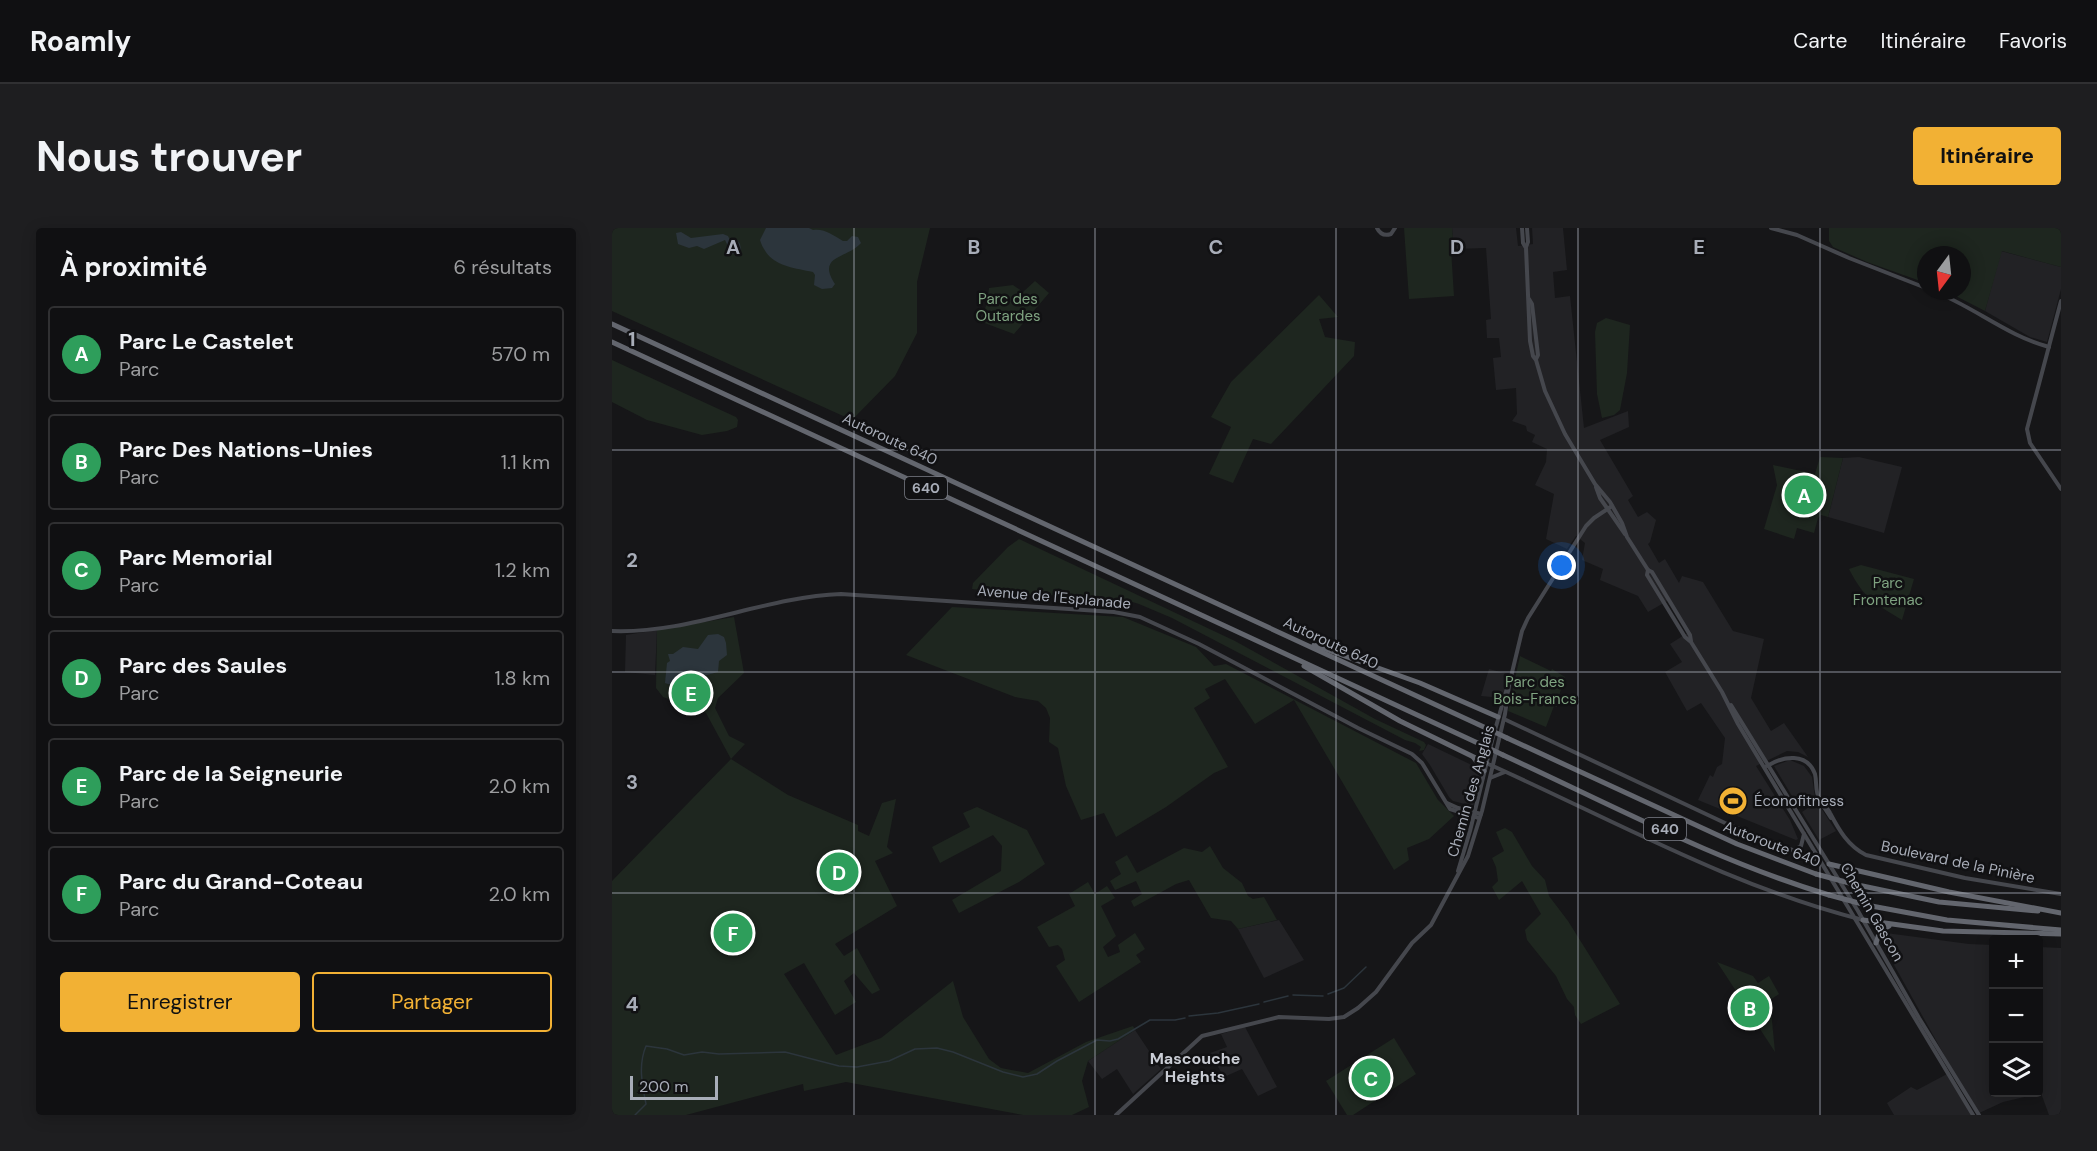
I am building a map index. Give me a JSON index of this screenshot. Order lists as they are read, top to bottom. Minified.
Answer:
{"streets":{"highway":["Autoroute 640","640"],"street":["Avenue de l'Esplanade","Chemin des Anglais","Boulevard de la Pinière","Chemin Gascon"]},"crossings":[["Avenue de l'Esplanade","Chemin des Anglais"],["Chemin des Anglais","Chemin Gascon"],["Boulevard de la Pinière","Chemin Gascon"]],"districts":["Mascouche Heights"],"parks":["Parc des Outardes","Parc Frontenac","Parc des Bois-Francs"],"places":{"sports":["Éconofitness"]},"scale_bar":"200 m","north":"bottom","page":{"header":"Roamly","nav":["Carte","Itinéraire","Favoris"],"buttons":["Itinéraire",["Enregistrer","Partager"]],"title":"Nous trouver","heading":["À proximité","6 résultats"],"list":[{"mark":"A","name":"Parc Le Castelet","note":"Parc","value":"570 m"},{"mark":"B","name":"Parc Des Nations-Unies","note":"Parc","value":"1.1 km"},{"mark":"C","name":"Parc Memorial","note":"Parc","value":"1.2 km"},{"mark":"D","name":"Parc des Saules","note":"Parc","value":"1.8 km"},{"mark":"E","name":"Parc de la Seigneurie","note":"Parc","value":"2.0 km"},{"mark":"F","name":"Parc du Grand-Coteau","note":"Parc","value":"2.0 km"}],"pins":["A","E","D","F","B","C"],"map_buttons":["+","−"],"scale":"200 m"},"grid":{"columns":["A","B","C","D","E"],"rows":["1","2","3","4"]}}
